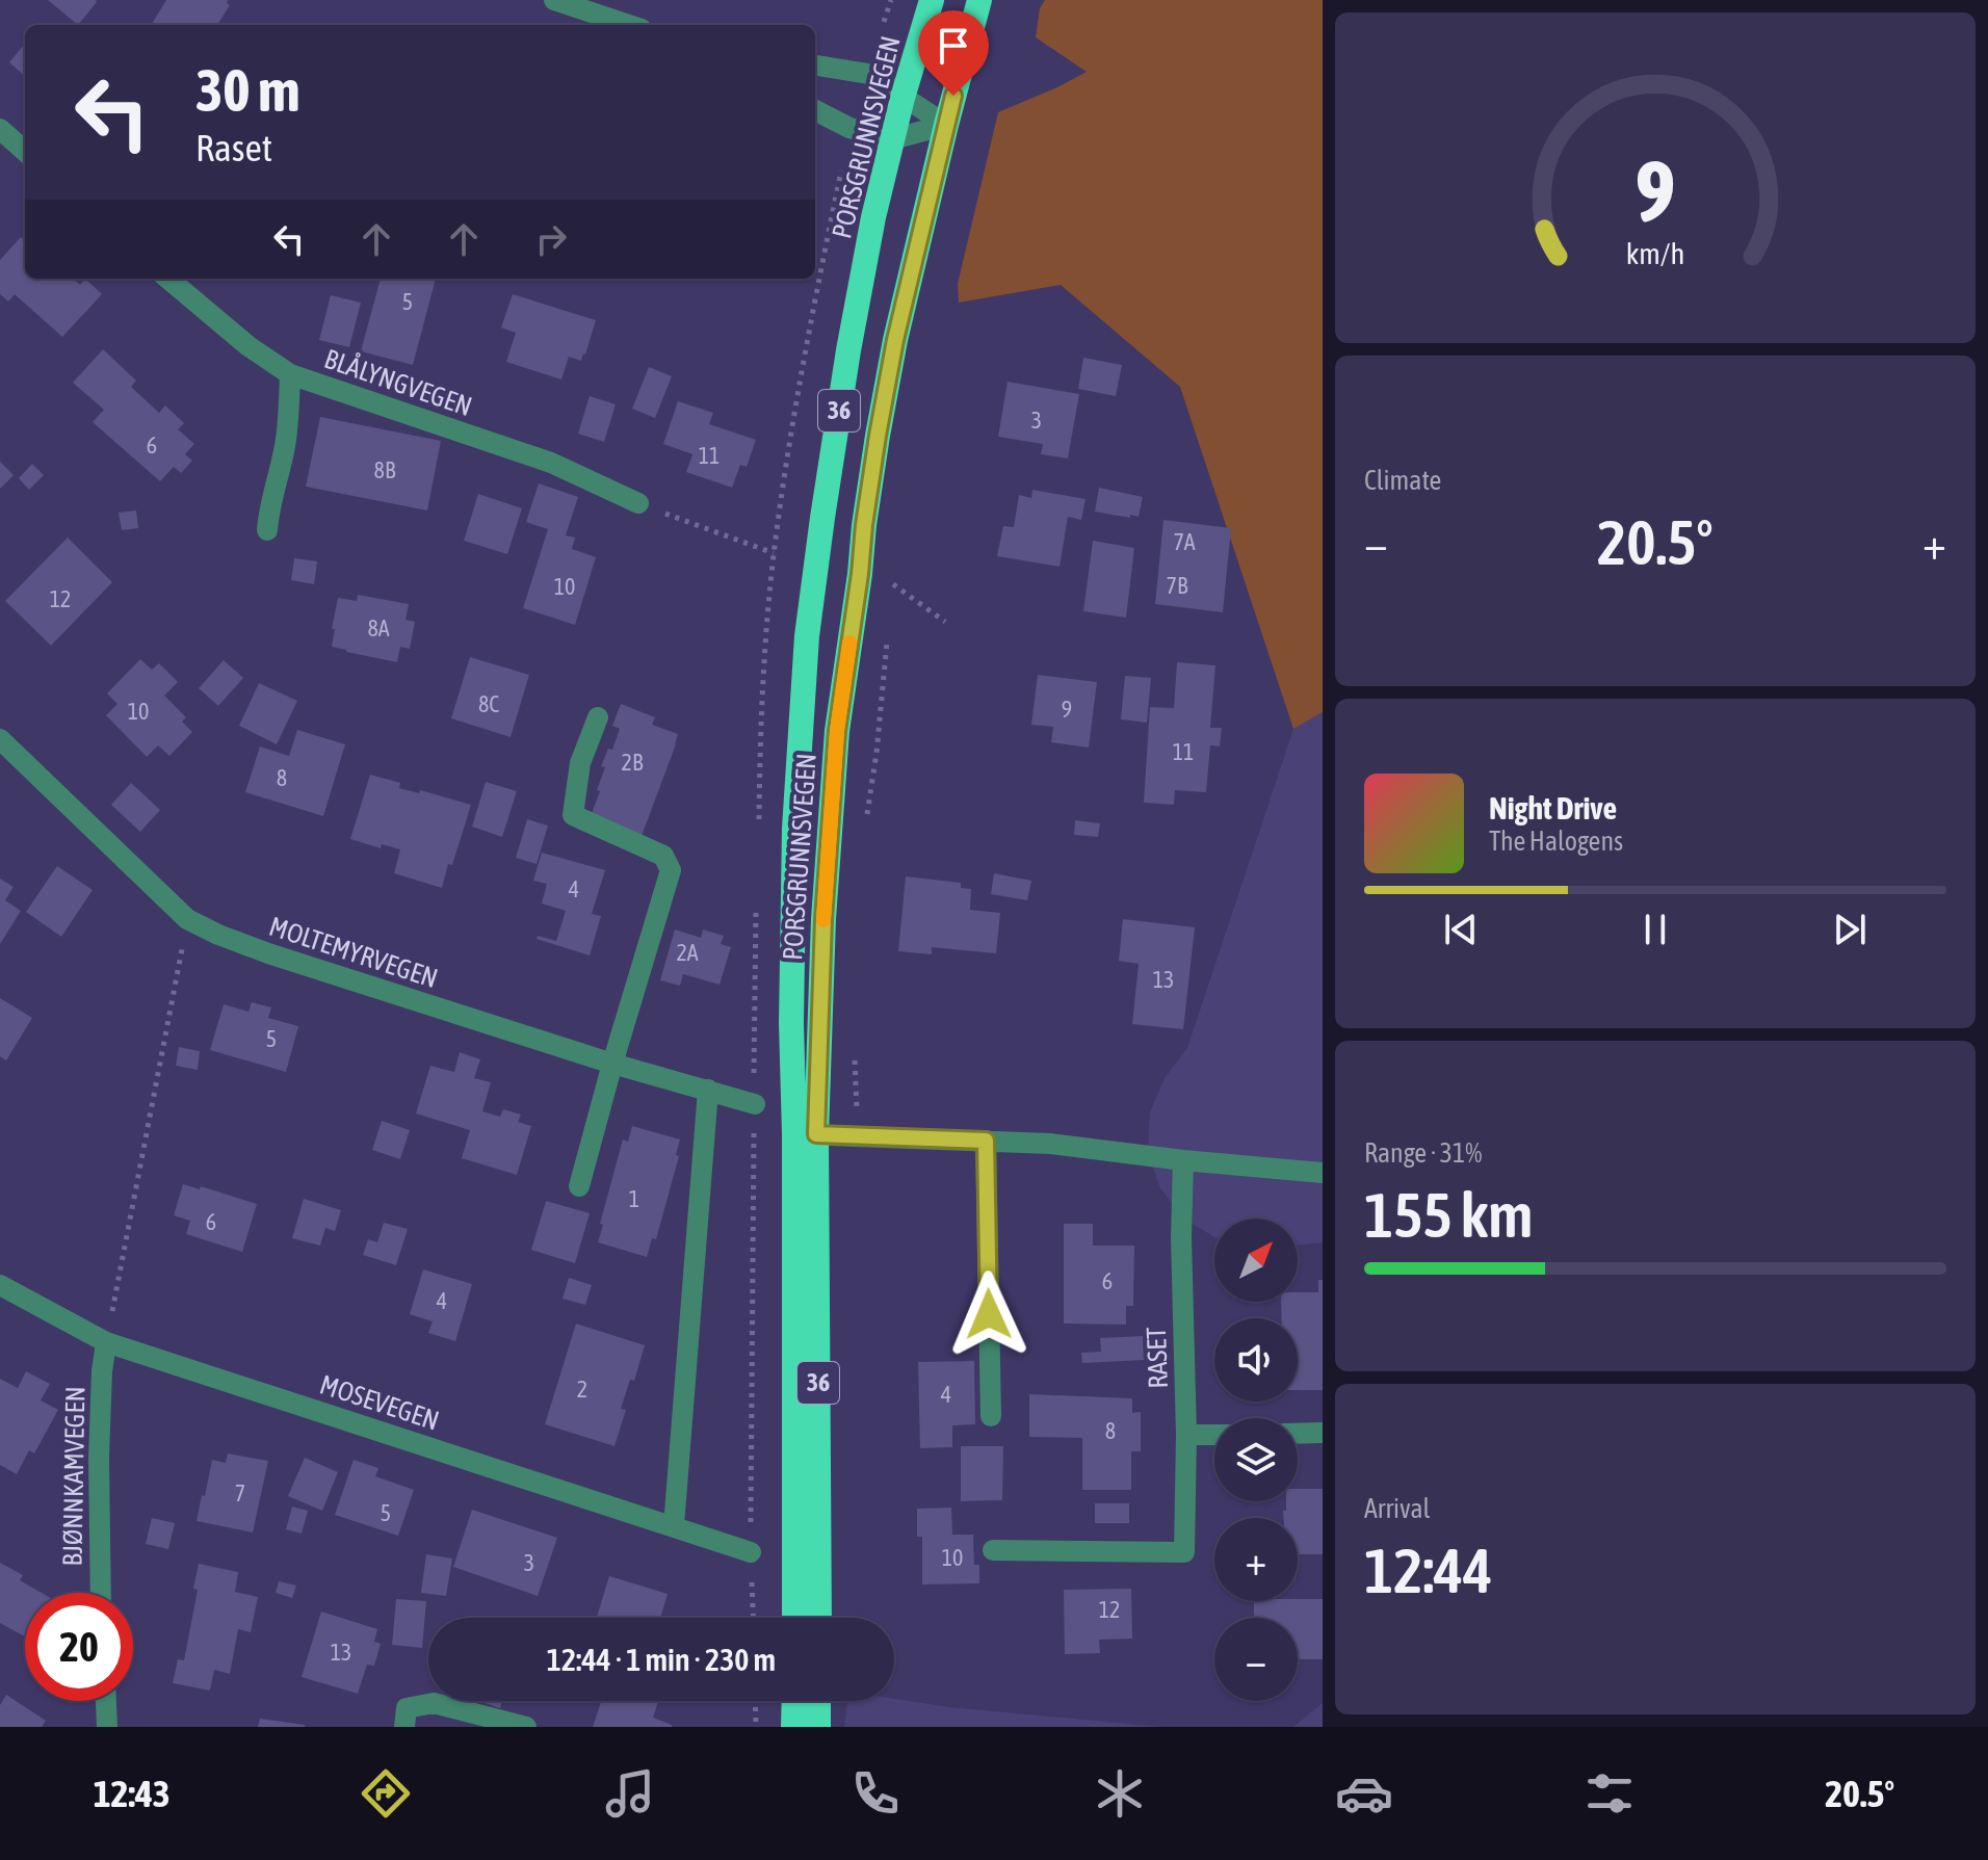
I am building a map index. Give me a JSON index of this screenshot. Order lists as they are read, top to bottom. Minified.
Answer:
{"streets":{"highway":["PORSGRUNNSVEGEN","36"],"street":["BLÅLYNGVEGEN","MOLTEMYRVEGEN","RASET","MOSEVEGEN","BJØNNKAMVEGEN"]},"crossings":[["MOSEVEGEN","BJØNNKAMVEGEN"]],"house_numbers":["5","3","6","11","8B","7A","7B","10","12","8A","8C","9","10","11","2B","8","4","2A","13","5","1","6","6","4","2","4","8","7","5","10","3","12","13"],"north":"top right","page":{"turn":["30 m","Raset"],"tile":["Climate",["Range · 31%","155 km"],["Arrival","12:44"]],"heat":["−","20.5°","+"],"song":["Night Drive","The Halogens"],"map_buttons":["+","−"],"limit":"20","trip":"12:44 · 1 min · 230 m","tabs":["12:43","20.5°"],"gauge":["9","km/h"]}}
